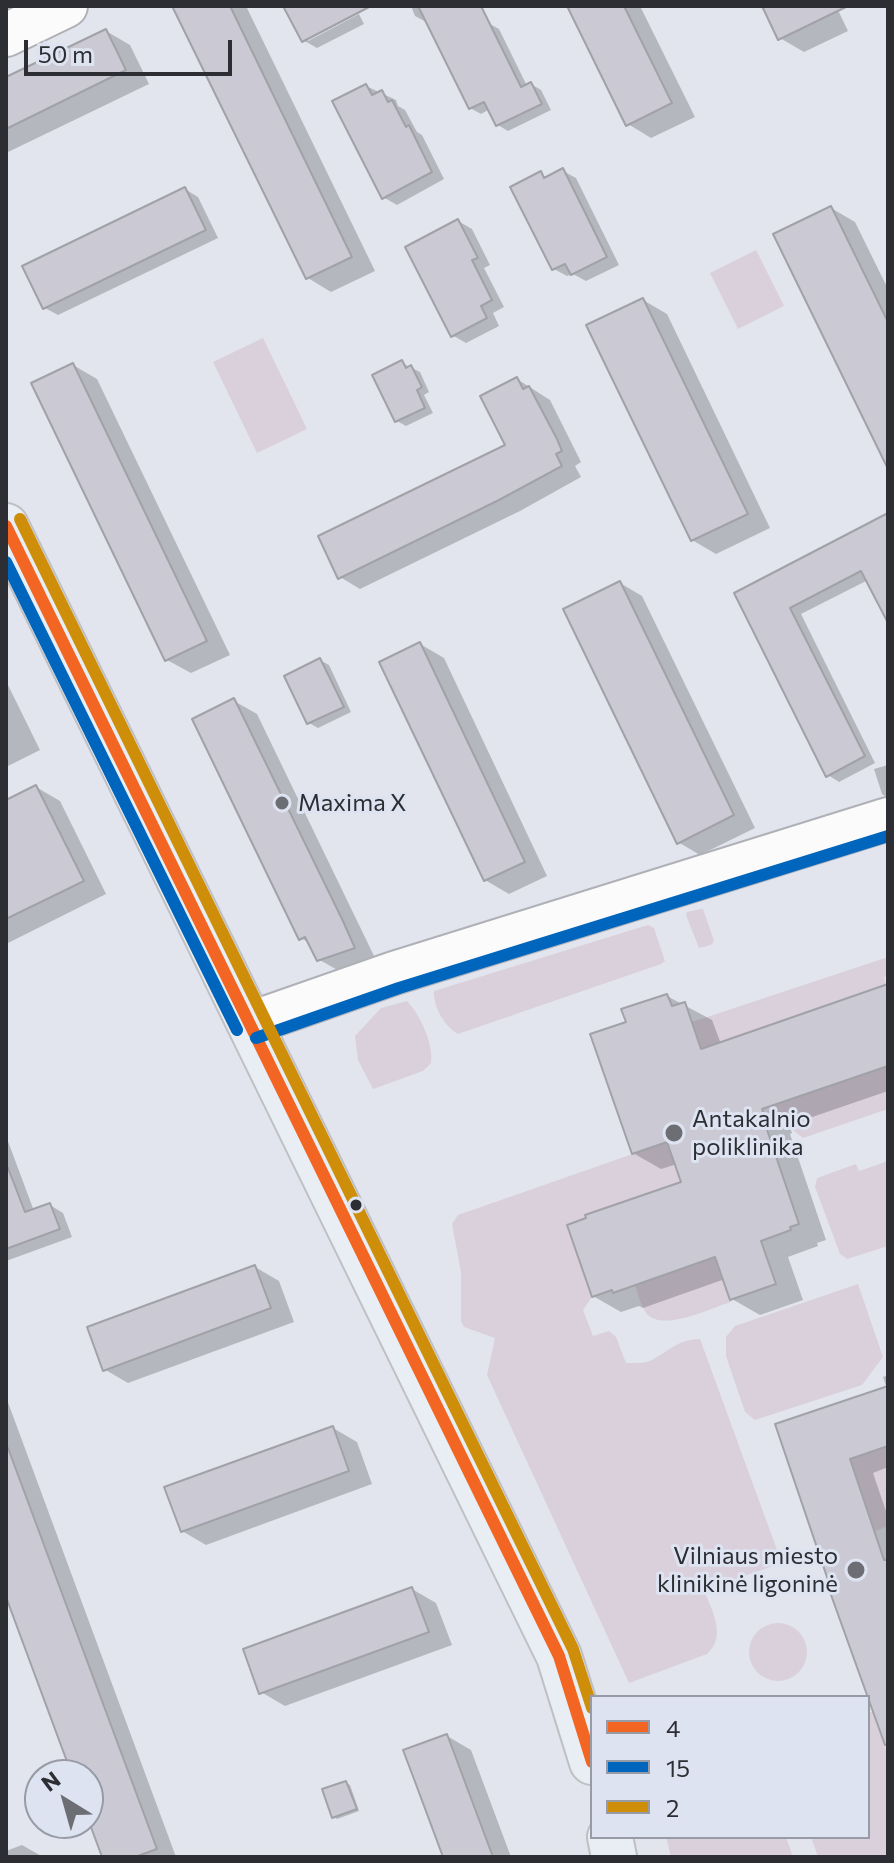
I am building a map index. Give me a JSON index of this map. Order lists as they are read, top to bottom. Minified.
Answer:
{"places":["Maxima X","Antakalnio poliklinika","Vilniaus miesto klinikinė ligoninė"],"lines":["transit line 2","transit line 4","transit line 15"],"legend":["4","15","2"],"scale_bar":"50 m","north":"top left"}
